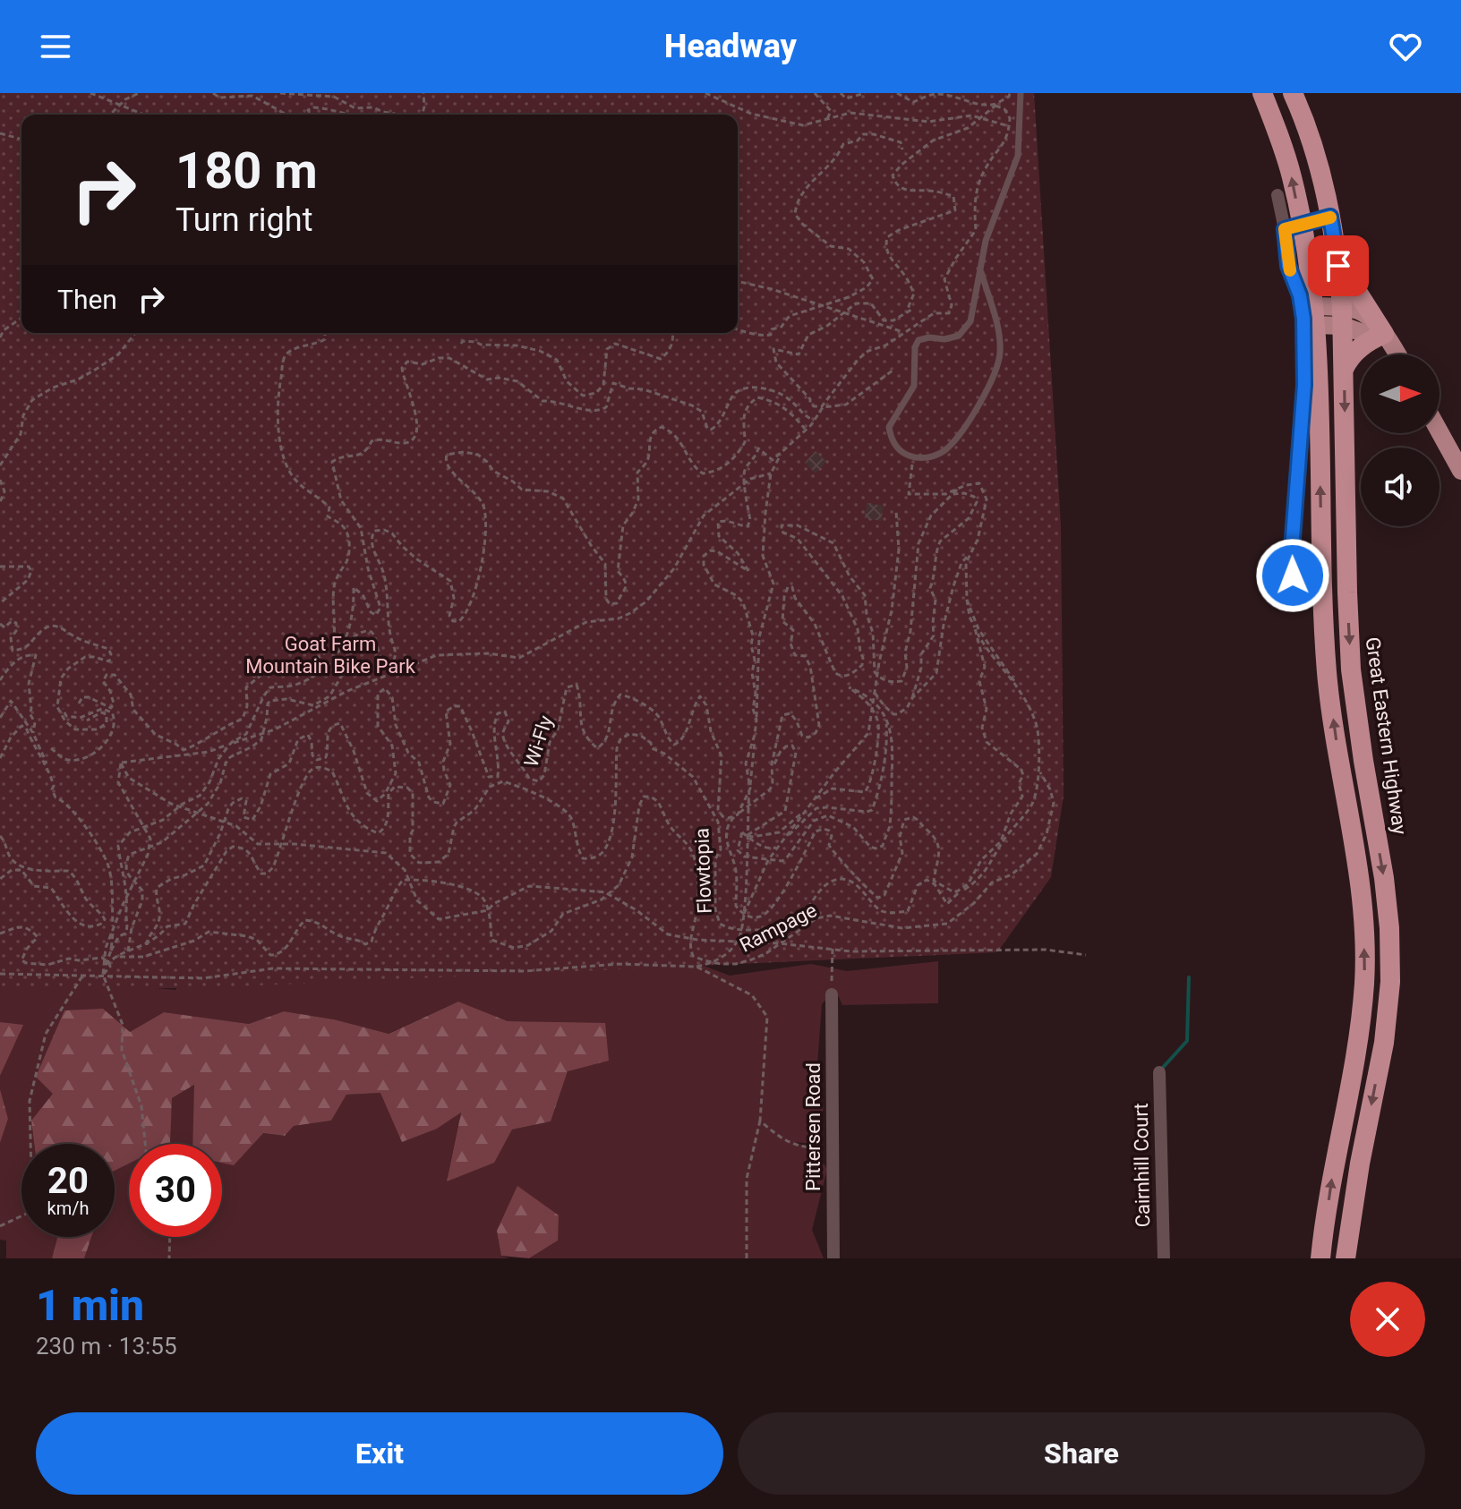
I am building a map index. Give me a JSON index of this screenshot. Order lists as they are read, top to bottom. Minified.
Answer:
{"streets":{"highway":["Great Eastern Highway"],"street":["Pittersen Road","Cairnhill Court"],"path":["Wi-Fly","Flowtopia","Rampage"]},"crossings":[["Wi-Fly","Flowtopia"]],"parks":["Goat Farm Mountain Bike Park"],"north":"right","page":{"header":"Headway","turn":["180 m","Turn right"],"then":"Then","speed":"20 km/h","limit":"30","heading":["1 min","230 m · 13:55"],"buttons":["Exit","Share"]}}
